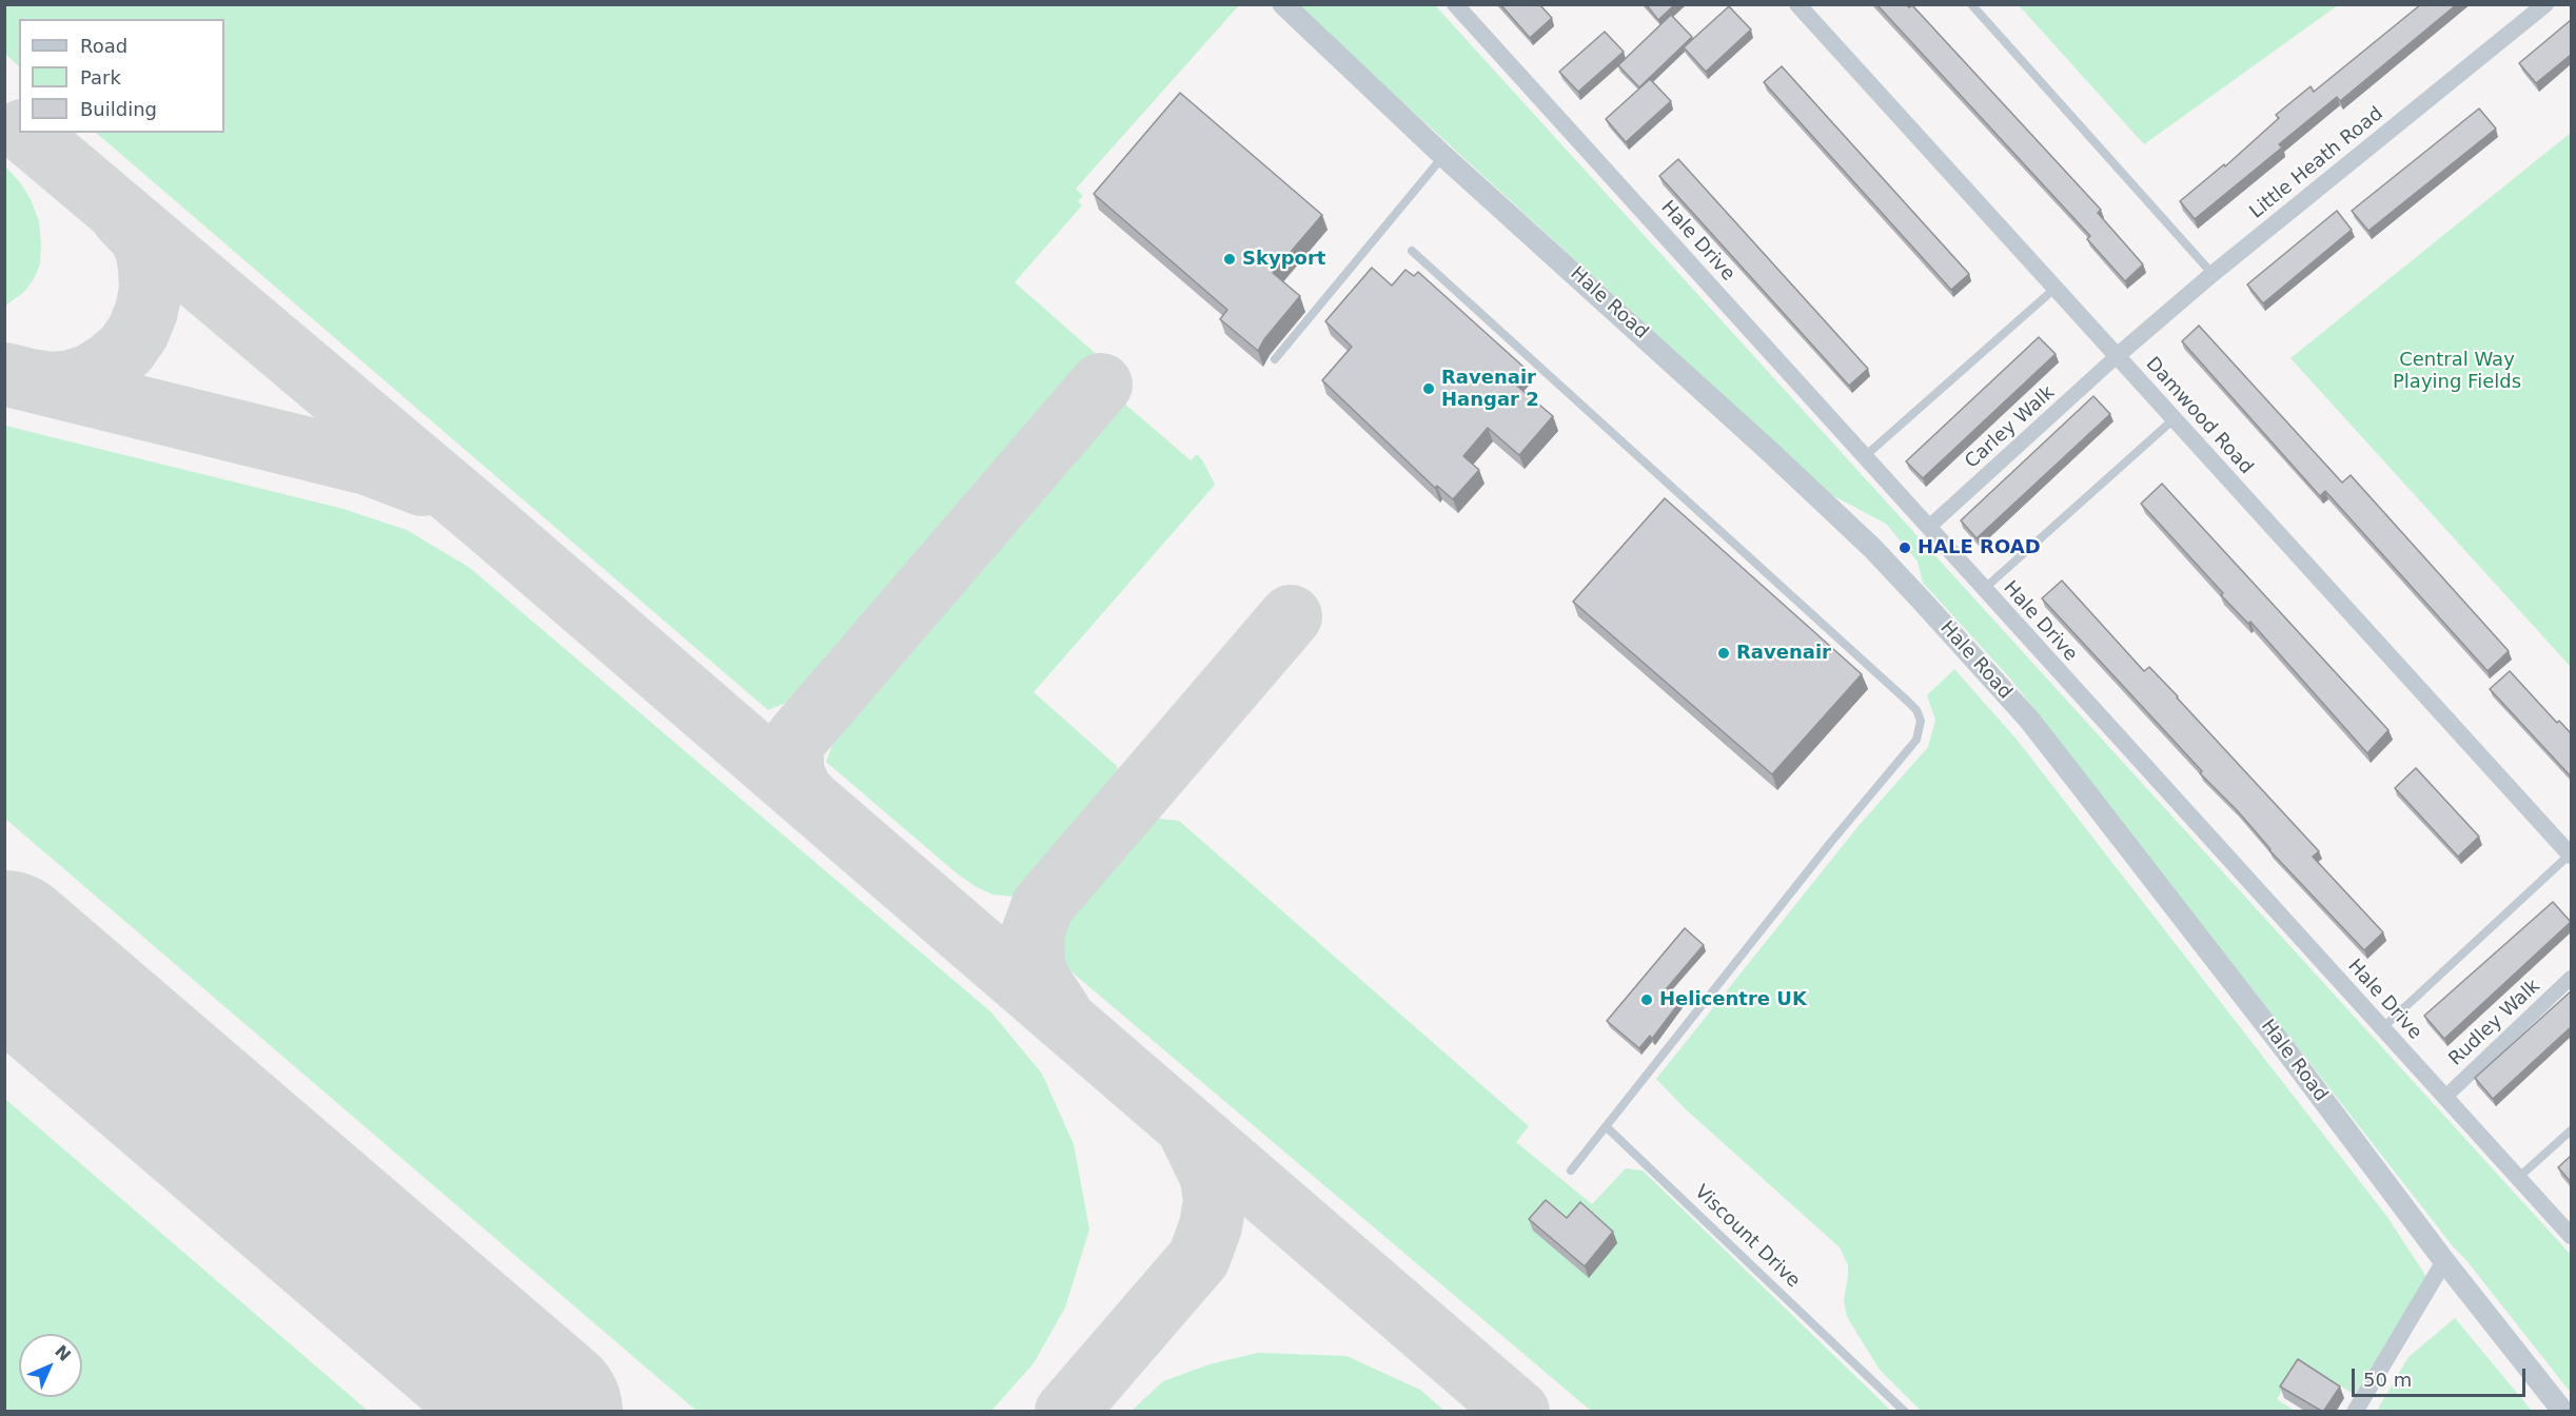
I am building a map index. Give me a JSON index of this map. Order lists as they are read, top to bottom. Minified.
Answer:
{"streets":{"street":["Little Heath Road","Hale Drive","Hale Road","Damwood Road","Carley Walk","Rudley Walk"],"lane":["Viscount Drive"]},"crossings":[["Little Heath Road","Damwood Road"],["Little Heath Road","Carley Walk"],["Hale Drive","Carley Walk"],["Hale Drive","Rudley Walk"],["Damwood Road","Carley Walk"]],"parks":["Central Way Playing Fields"],"places":["Skyport","Ravenair Hangar 2","HALE ROAD","Ravenair","Helicentre UK"],"legend":["Road","Park","Building"],"scale_bar":"50 m","north":"top right"}
